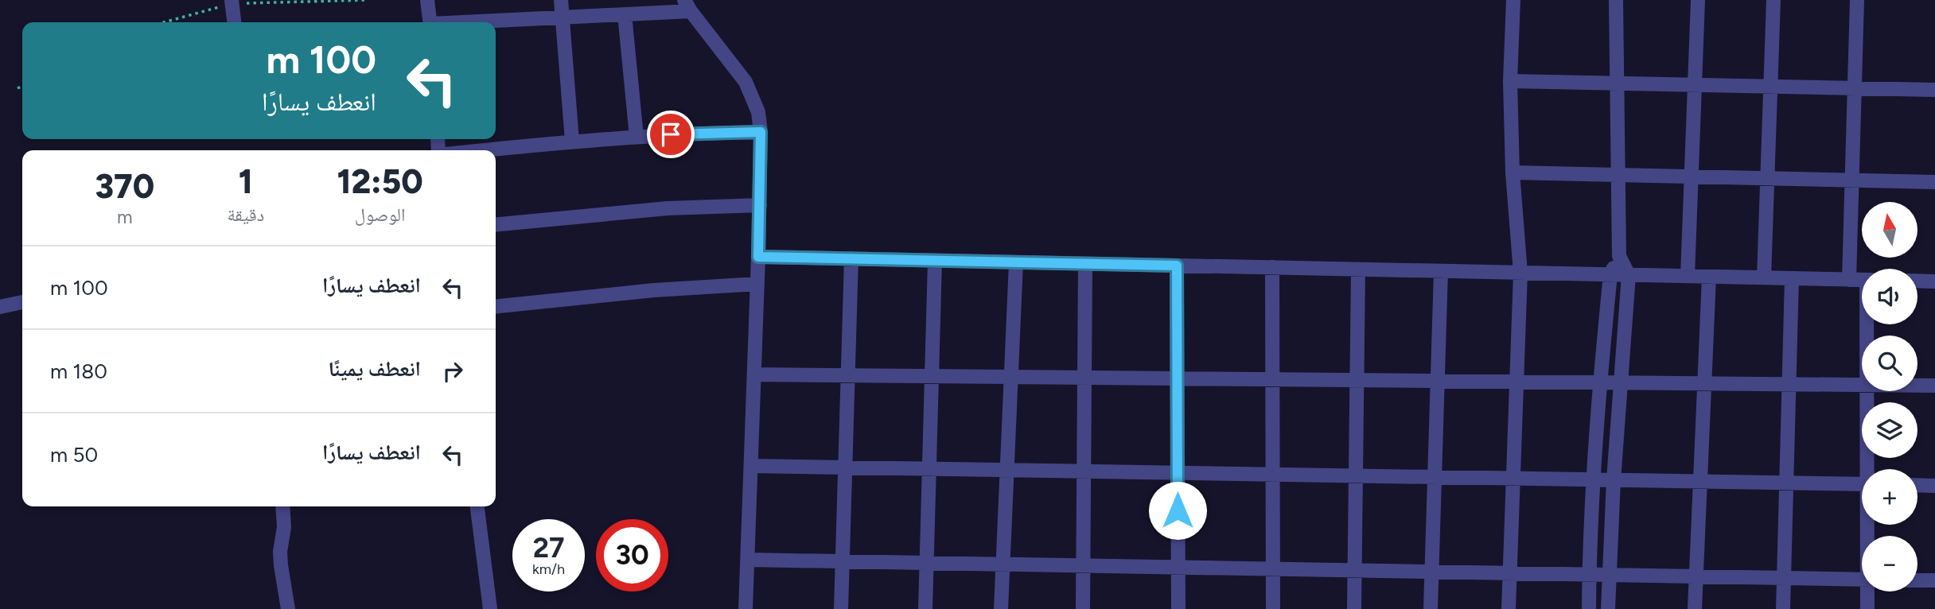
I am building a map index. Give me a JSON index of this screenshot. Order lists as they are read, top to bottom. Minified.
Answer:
{"north":"top","page":{"turn":["100 m","انعطف يسارًا"],"eta":["12:50","الوصول","1","دقيقة","370","m"],"map_buttons":["+","−"],"list":[{"name":"انعطف يسارًا","value":"100 m"},{"name":"انعطف يمينًا","value":"180 m"},{"name":"انعطف يسارًا","value":"50 m"}],"speed":"27 km/h","limit":"30"}}
